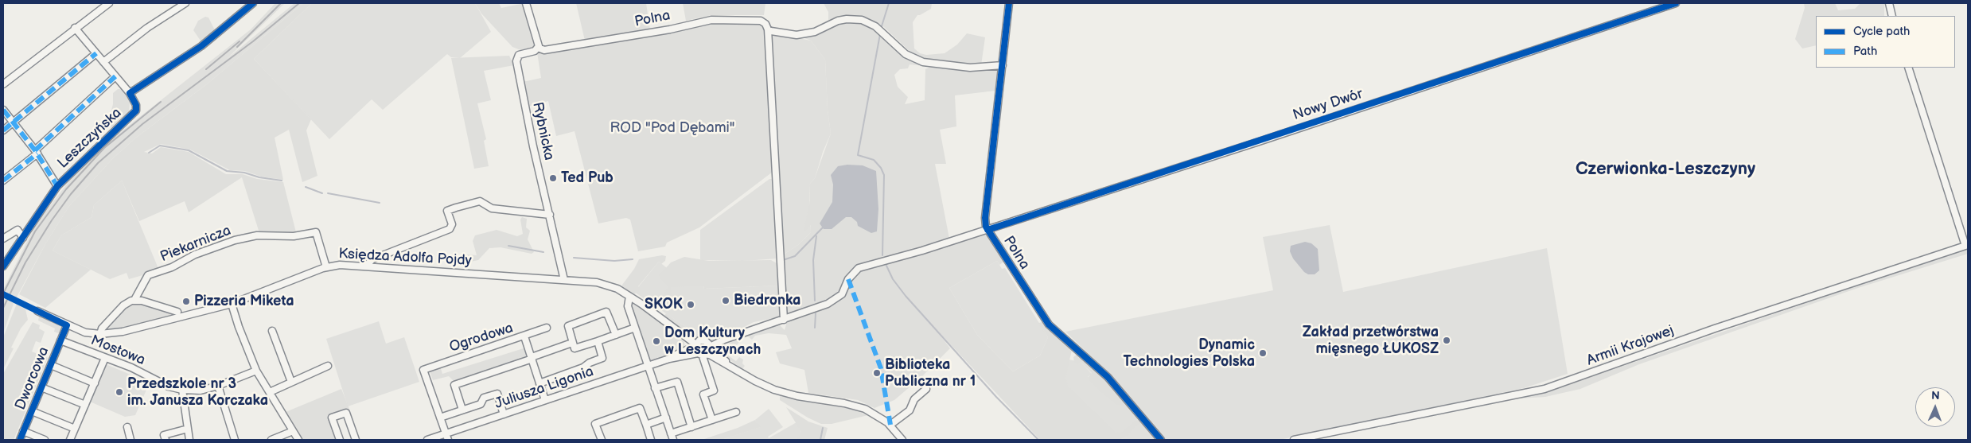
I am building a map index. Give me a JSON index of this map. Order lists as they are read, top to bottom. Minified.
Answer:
{"streets":{"street":["Polna","Nowy Dwór","Rybnicka","Leszczyńska","Piekarnicza","Księdza Adolfa Pojdy","Ogrodowa","Armii Krajowej","Mostowa","Dworcowa","Juliusza Ligonia"]},"crossings":[["Polna","Nowy Dwór"],["Polna","Rybnicka"],["Polna","Księdza Adolfa Pojdy"],["Polna","Juliusza Ligonia"],["Rybnicka","Księdza Adolfa Pojdy"],["Piekarnicza","Księdza Adolfa Pojdy"],["Księdza Adolfa Pojdy","Dworcowa"],["Księdza Adolfa Pojdy","Juliusza Ligonia"],["Mostowa","Dworcowa"]],"districts":["Czerwionka-Leszczyny"],"parks":["ROD \"Pod Dębami\""],"places":["Ted Pub","Biedronka","Pizzeria Miketa","SKOK","Zakład przetwórstwa mięsnego ŁUKOSZ","Dom Kultury w Leszczynach","Dynamic Technologies Polska","Biblioteka Publiczna nr 1","Przedszkole nr 3 im. Janusza Korczaka"],"legend":["Cycle path","Path"],"north":"top"}
